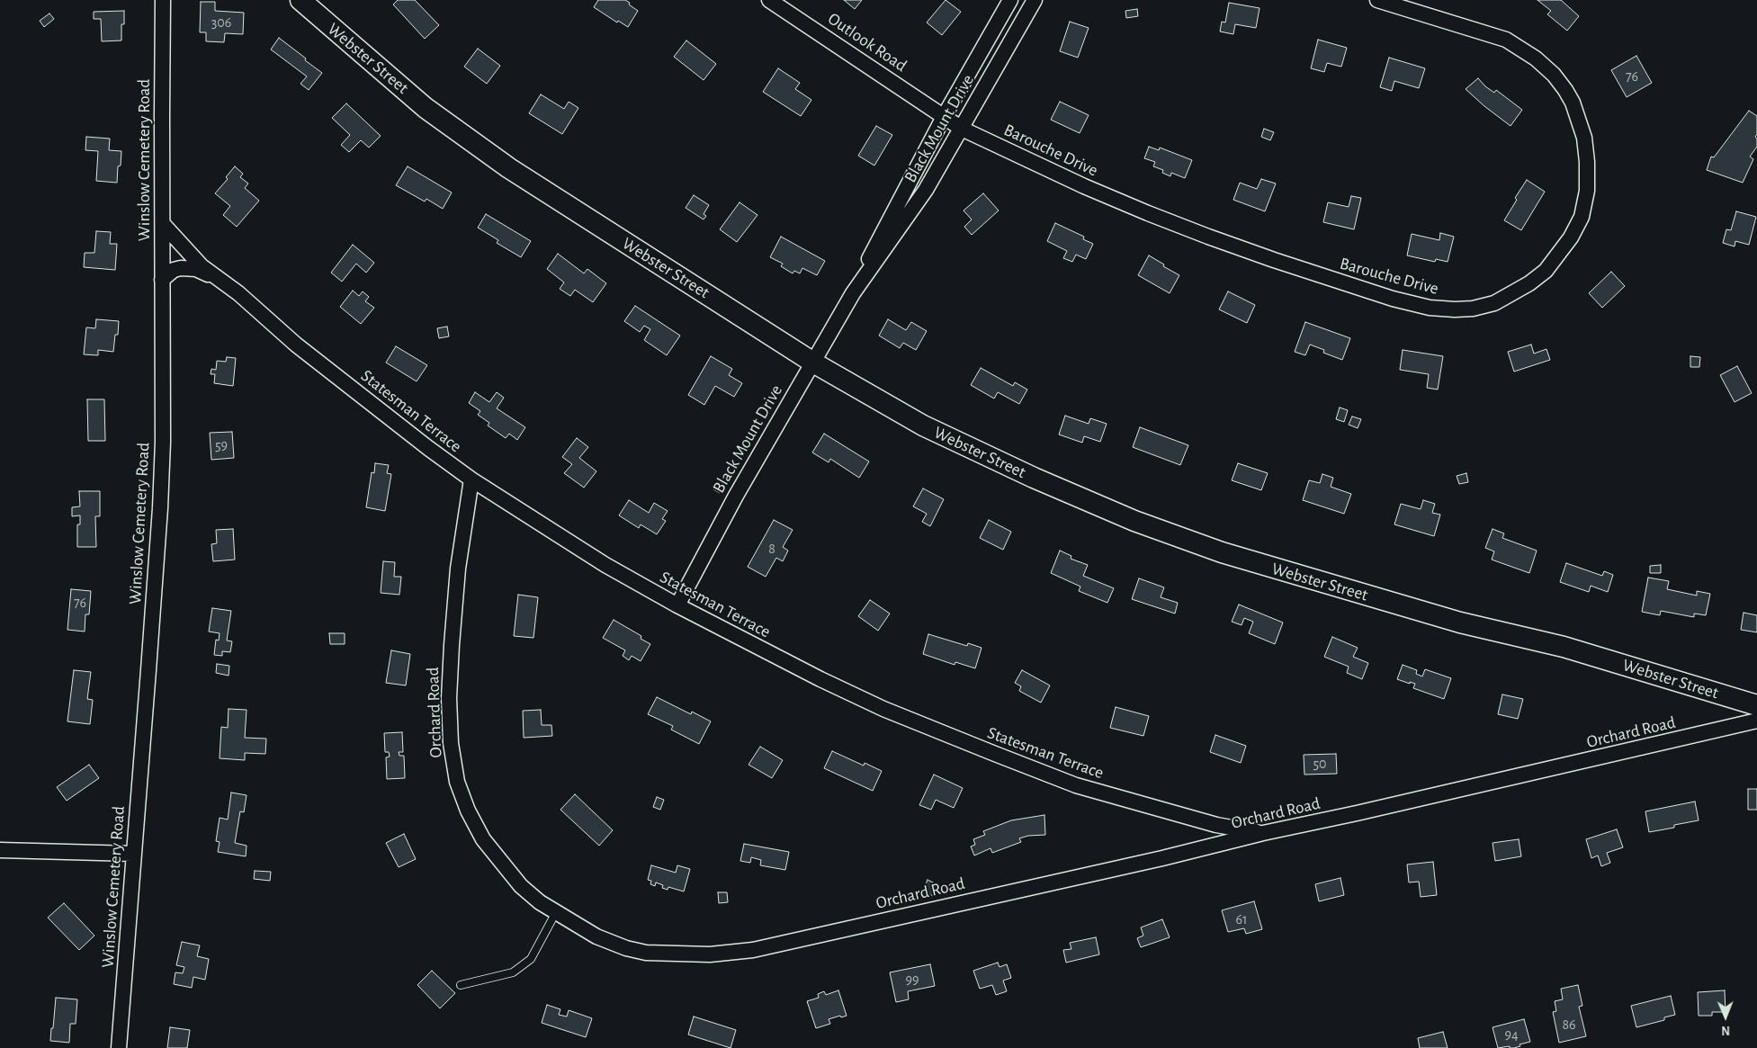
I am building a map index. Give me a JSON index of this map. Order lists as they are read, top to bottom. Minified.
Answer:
{"streets":{"street":["Outlook Road","Webster Street","Black Mount Drive","Barouche Drive","Winslow Cemetery Road","Statesman Terrace","Orchard Road"]},"crossings":[["Outlook Road","Black Mount Drive"],["Outlook Road","Barouche Drive"],["Webster Street","Black Mount Drive"],["Black Mount Drive","Barouche Drive"],["Black Mount Drive","Statesman Terrace"],["Winslow Cemetery Road","Statesman Terrace"],["Statesman Terrace","Orchard Road"]],"house_numbers":["306","76","59","8","76","50","61","99","86","94"],"north":"bottom"}
